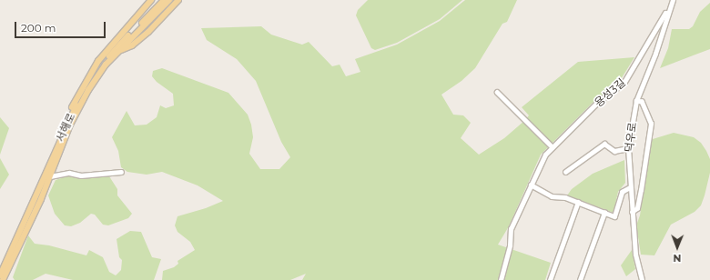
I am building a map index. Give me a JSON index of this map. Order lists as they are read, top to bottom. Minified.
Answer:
{"streets":{"main road":["서해로"],"street":["용성3길","덕우로"]},"crossings":[["용성3길","덕우로"]],"scale_bar":"200 m","north":"bottom"}
